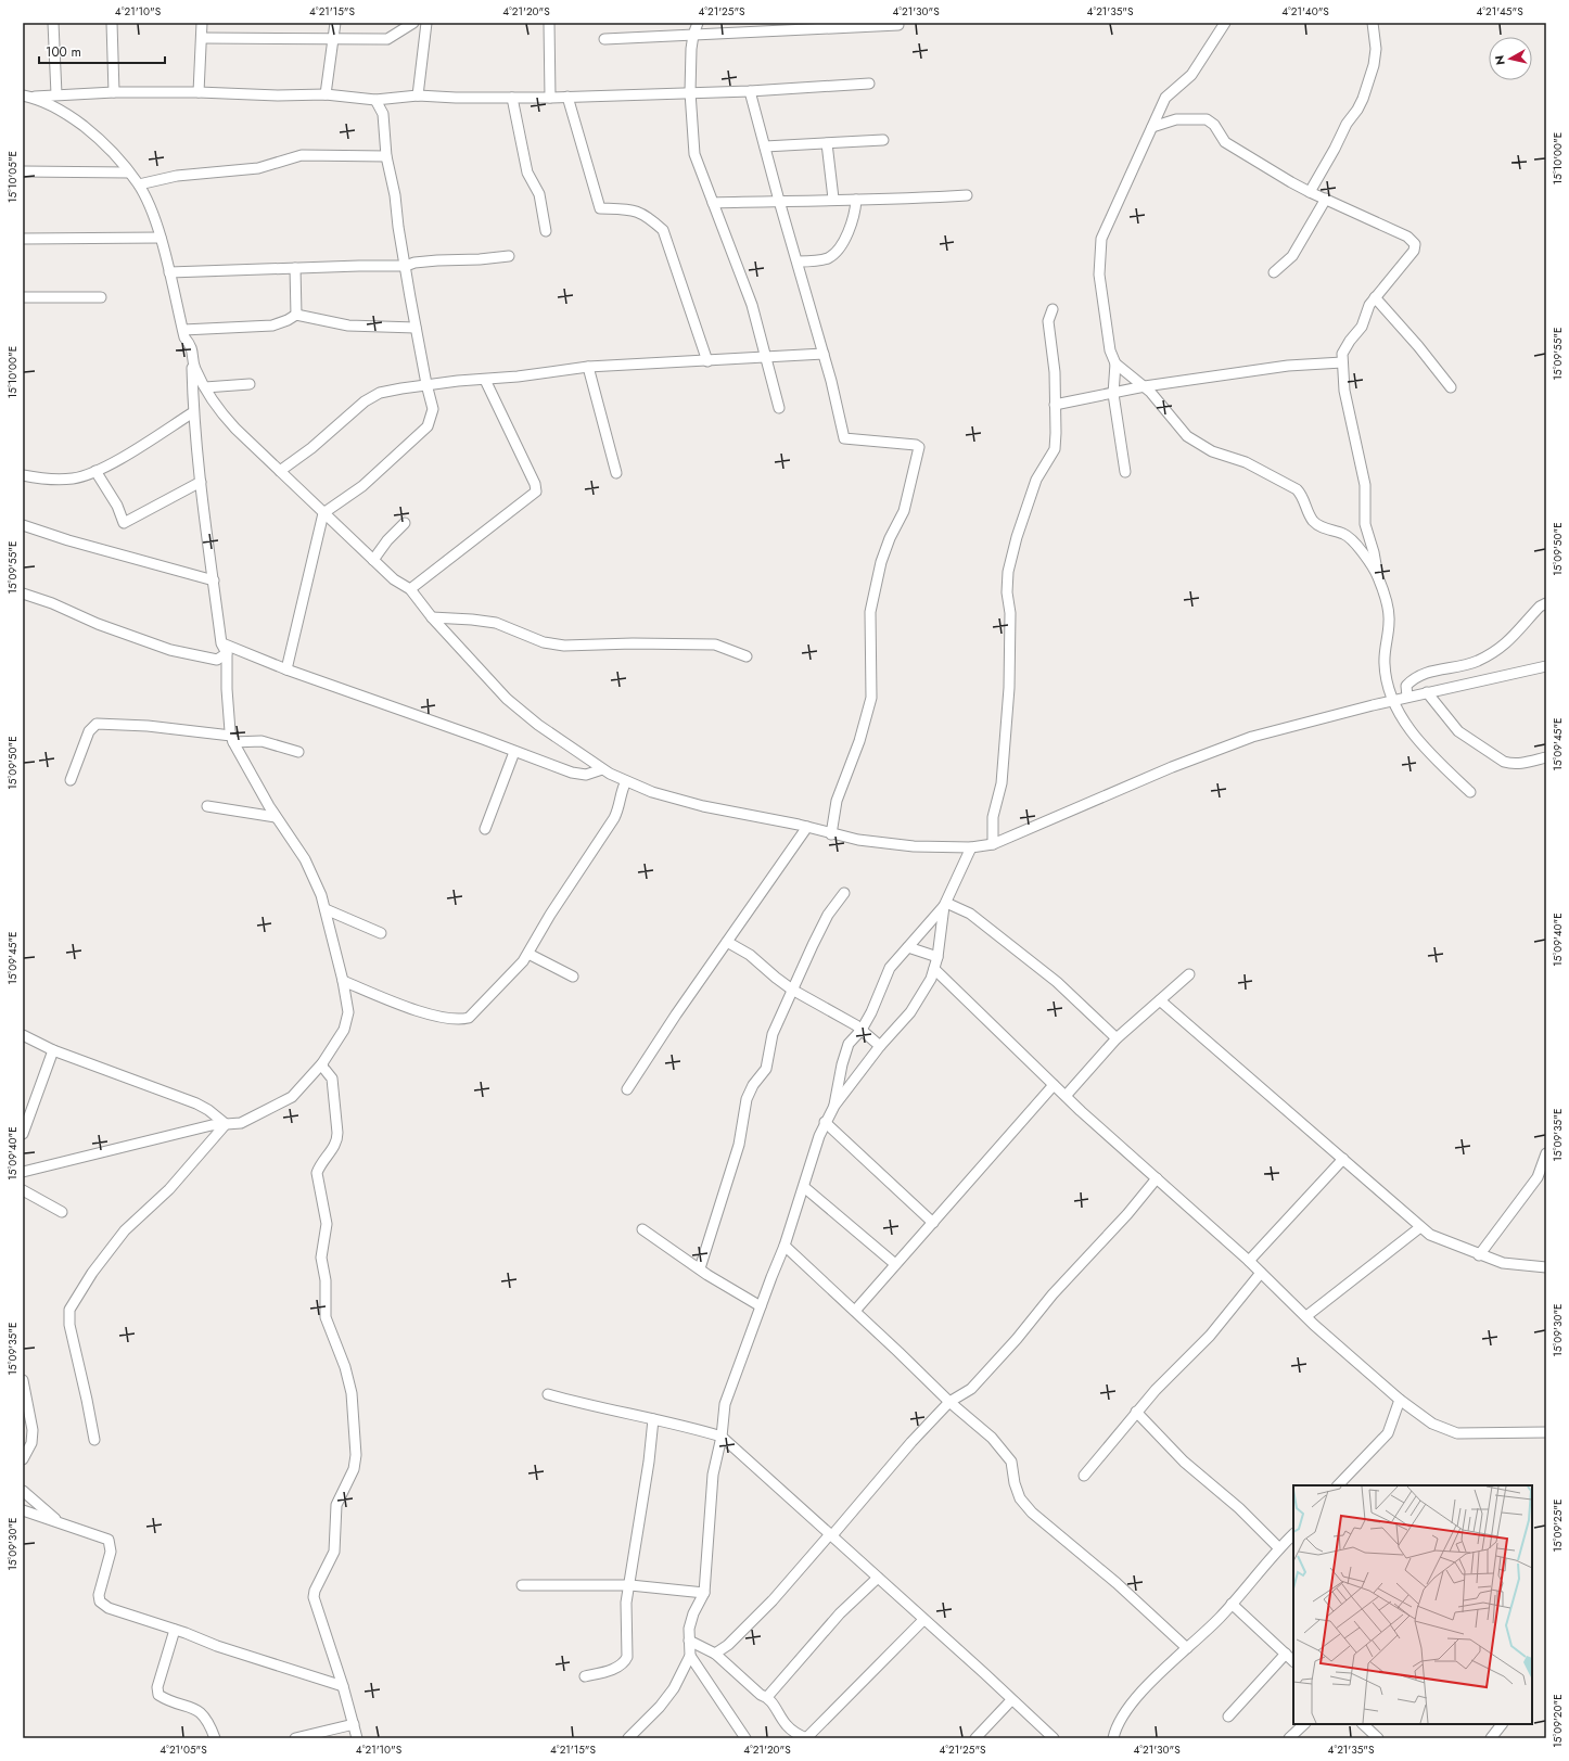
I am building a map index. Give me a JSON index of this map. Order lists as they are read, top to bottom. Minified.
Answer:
{"scale_bar":"100 m","north":"left","coordinates":["4°21'10\"S","4°21'15\"S","4°21'20\"S","4°21'25\"S","4°21'30\"S","4°21'35\"S","4°21'40\"S","4°21'45\"S","15°10'00\"E","15°10'05\"E","15°09'55\"E","15°09'50\"E","15°09'45\"E","15°09'40\"E","15°09'35\"E","15°09'30\"E","15°09'25\"E","15°09'20\"E","4°21'05\"S"]}
